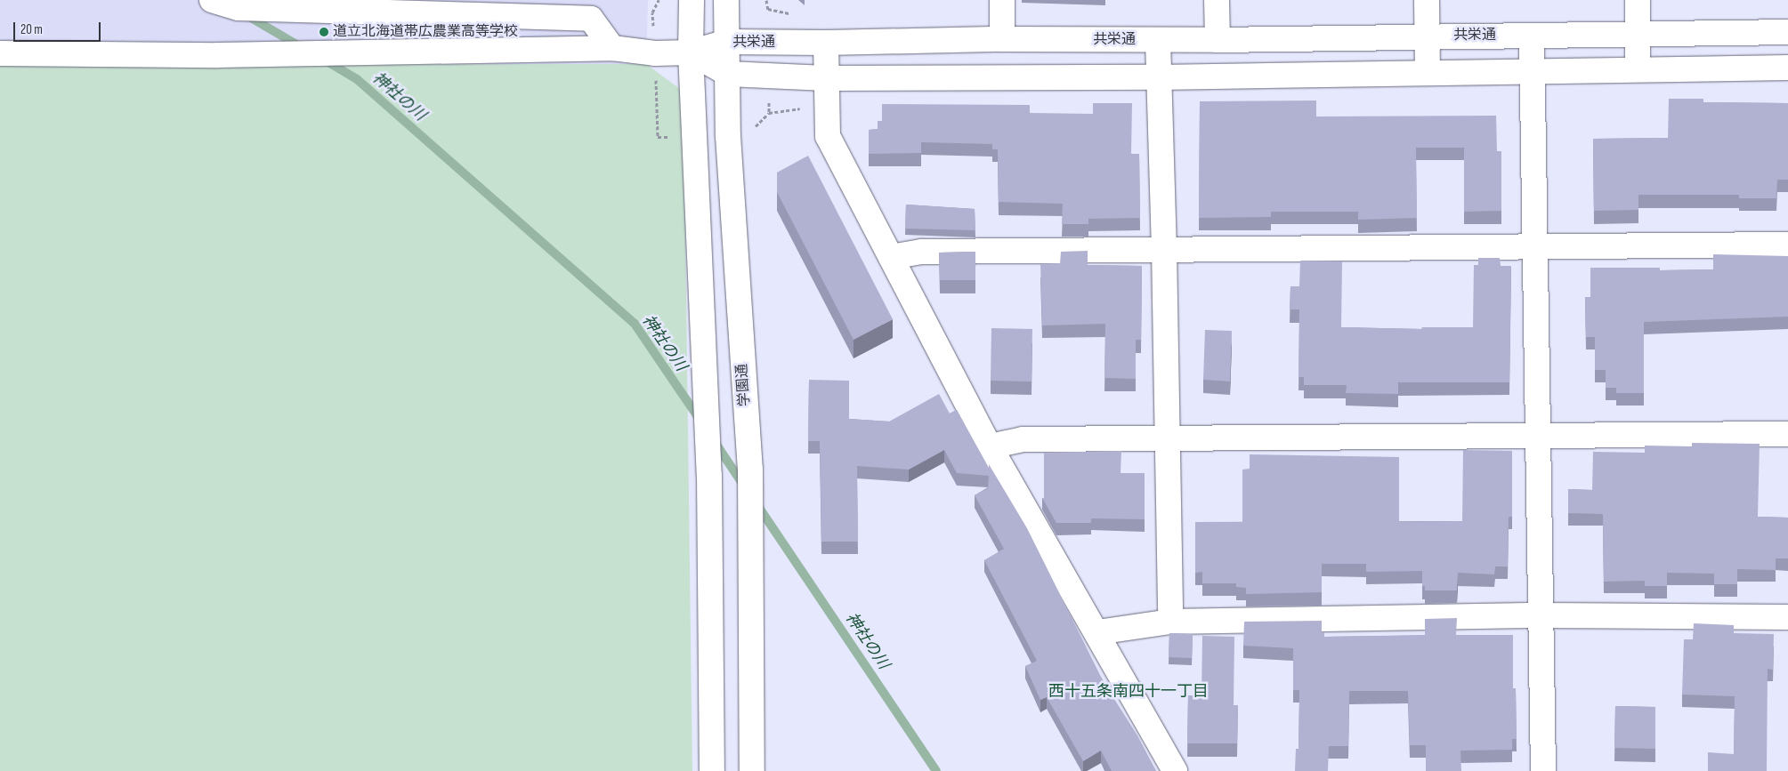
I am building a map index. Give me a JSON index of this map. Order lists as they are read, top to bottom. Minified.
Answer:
{"streets":{"street":["共栄通","学園通"]},"crossings":[["共栄通","学園通"]],"districts":["西十五条南四十一丁目"],"water":["神社の川"],"places":["道立北海道帯広農業高等学校"],"scale_bar":"20 m"}
